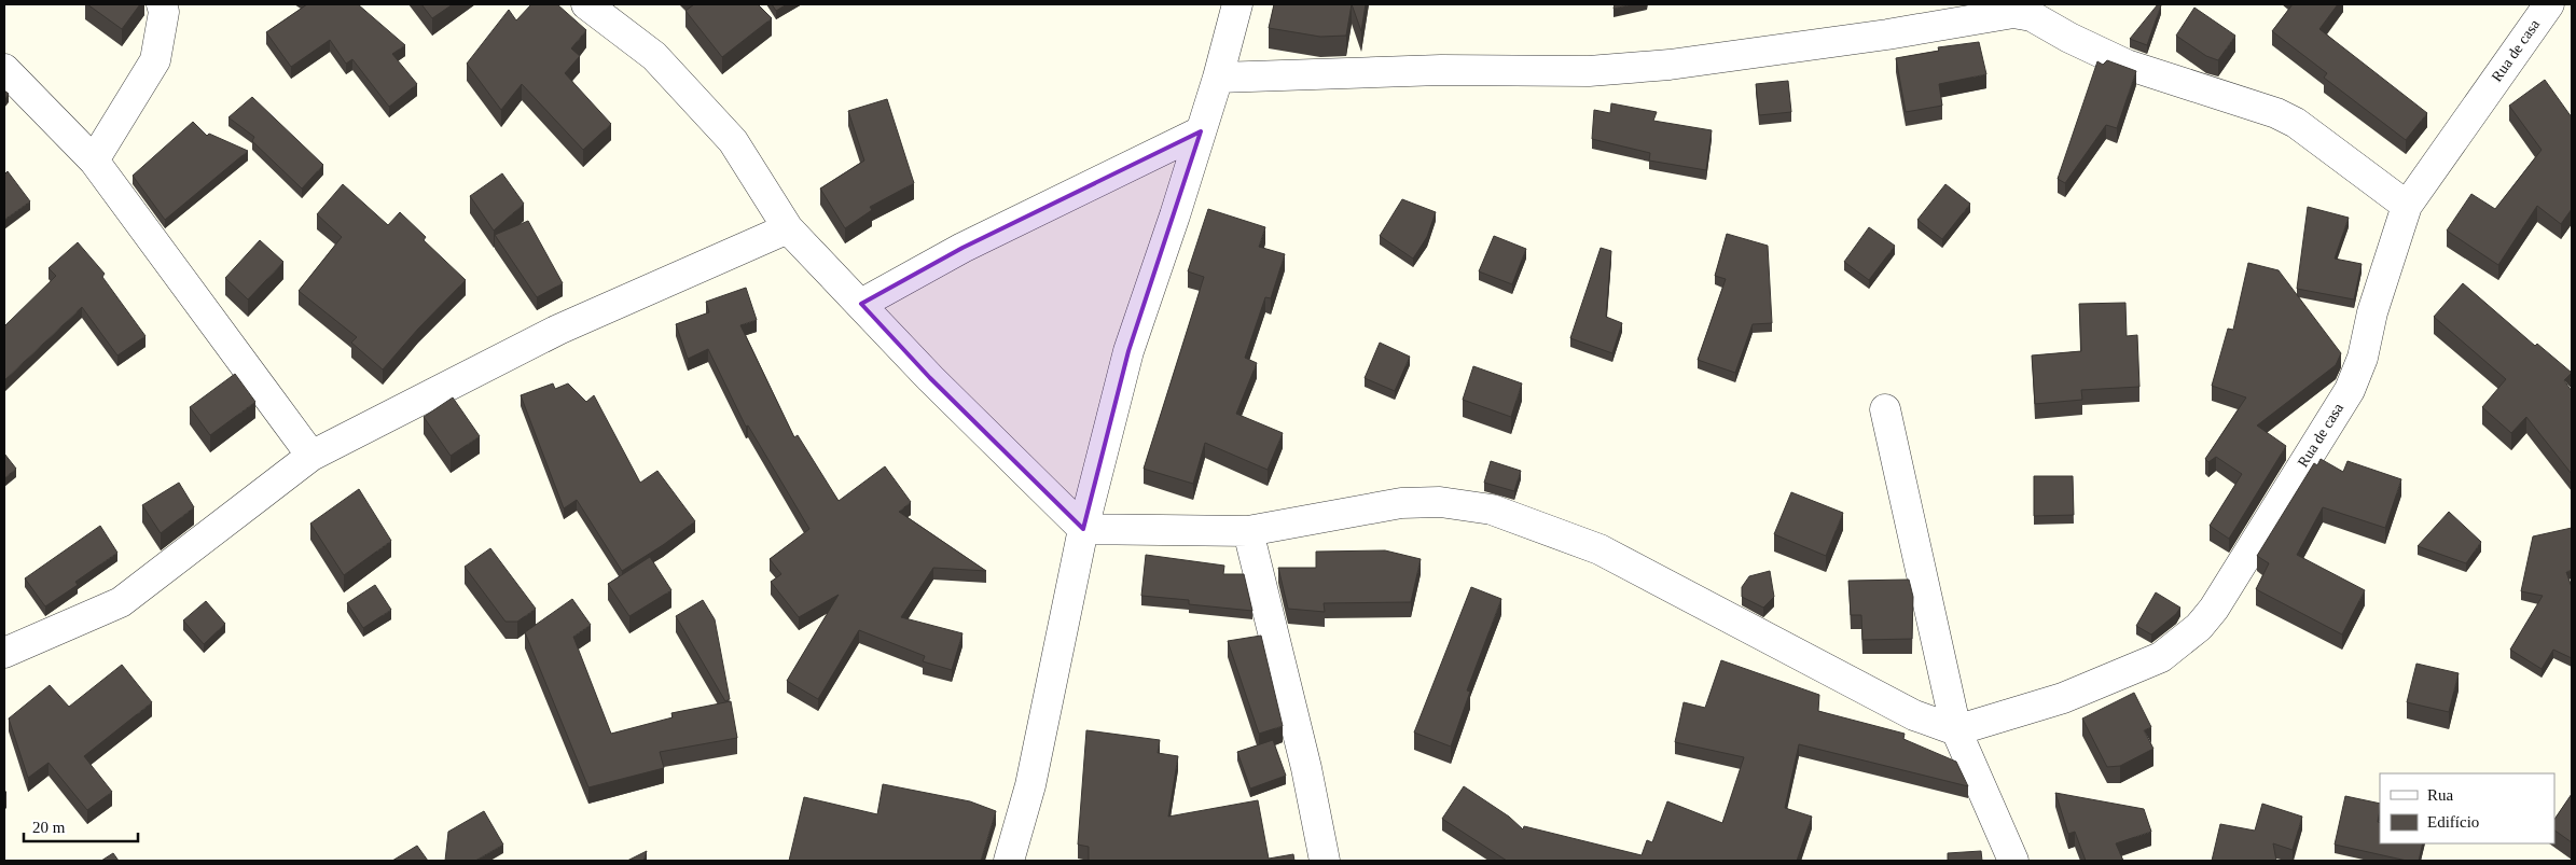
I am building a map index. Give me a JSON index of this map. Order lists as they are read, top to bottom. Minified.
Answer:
{"streets":{"street":["Rua de casa"]},"legend":["Rua","Edifício"],"scale_bar":"20 m"}
